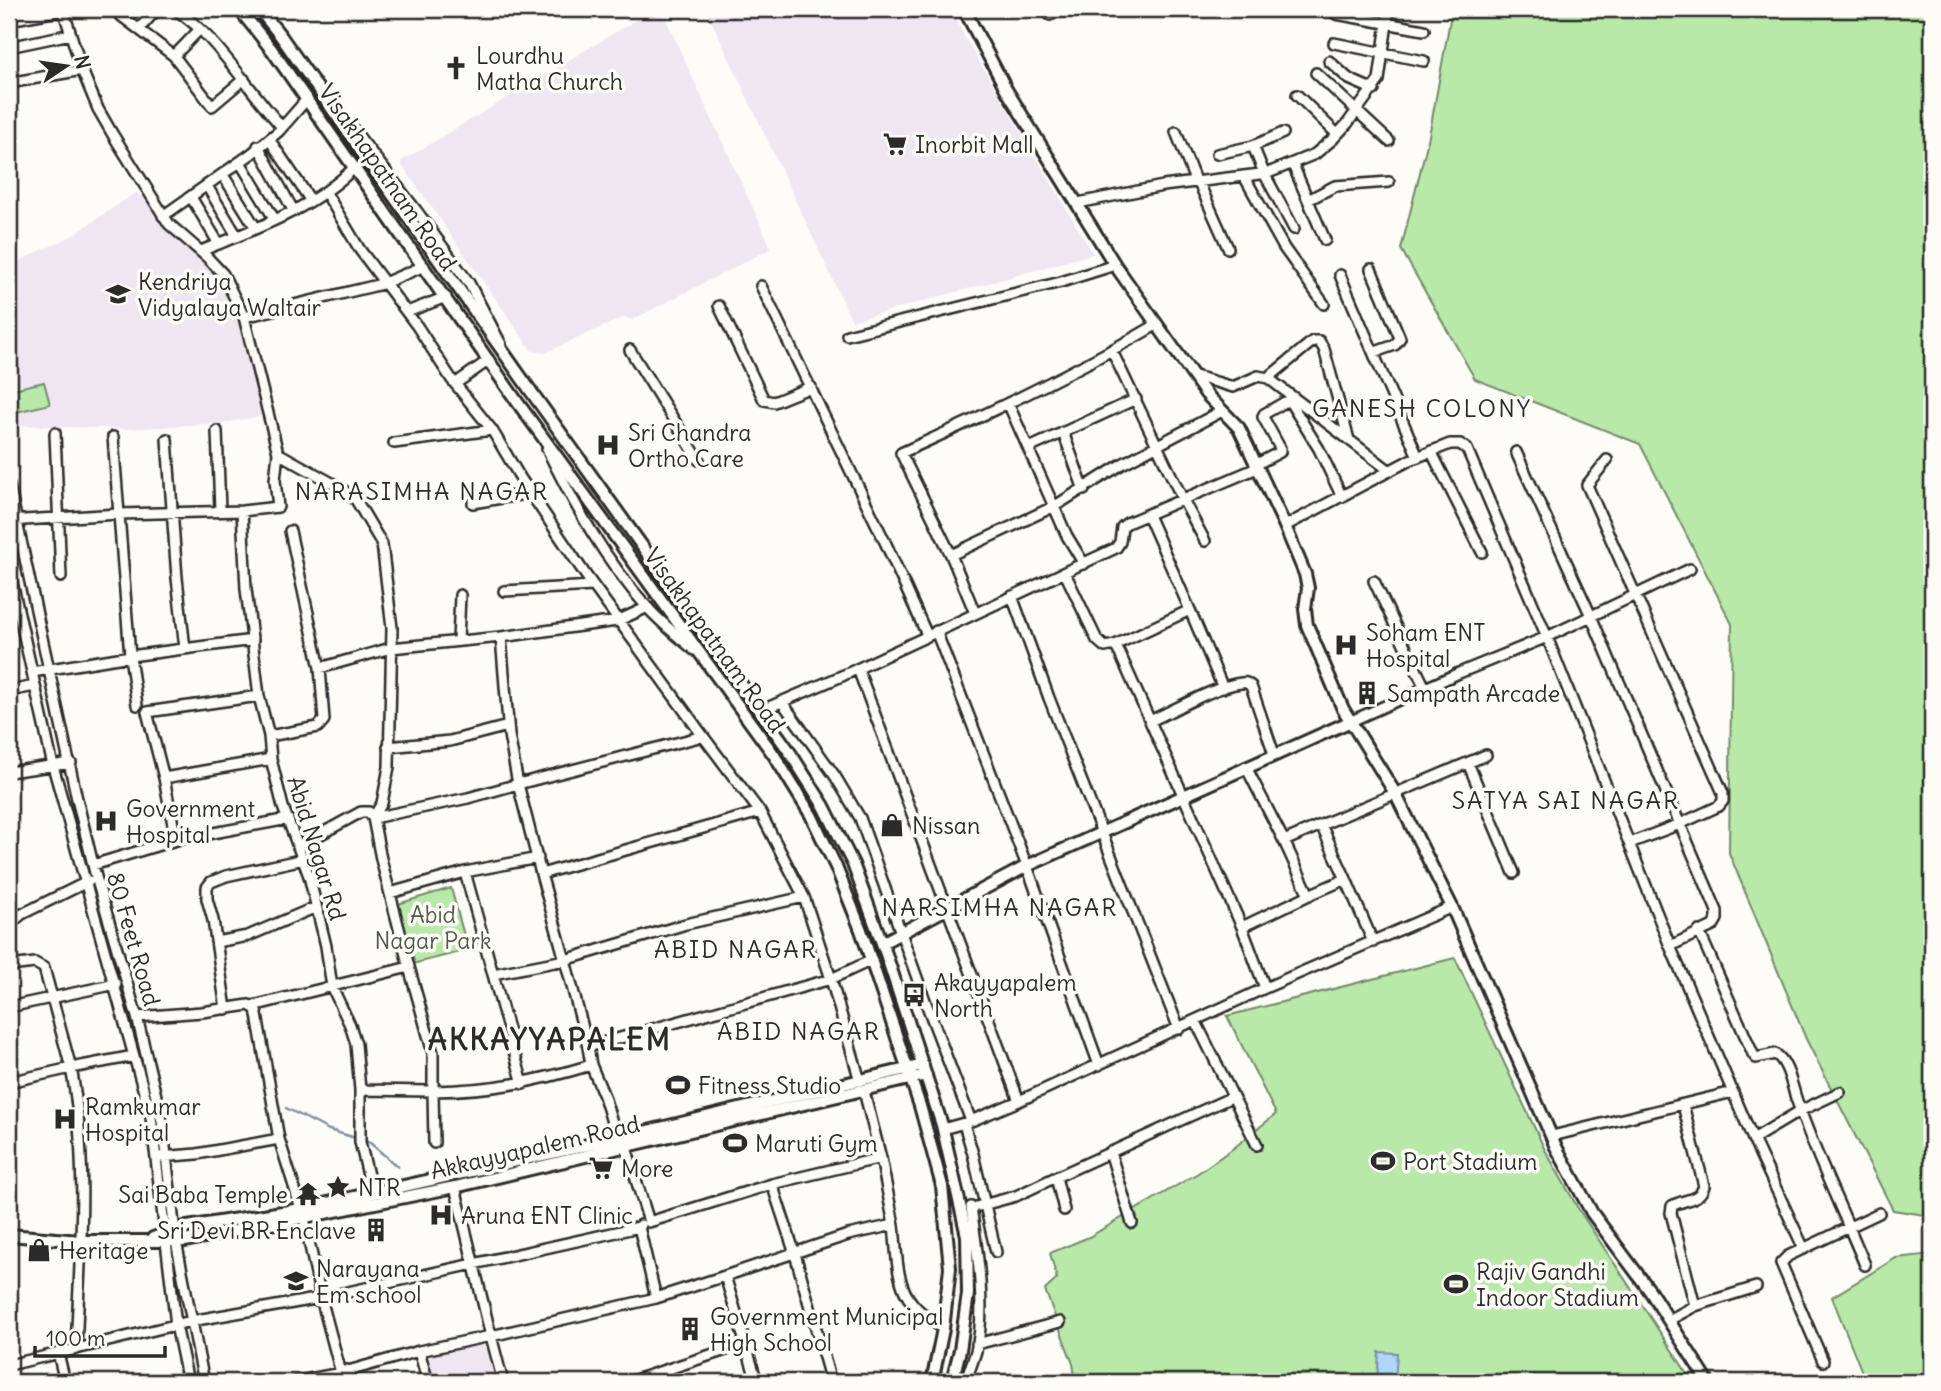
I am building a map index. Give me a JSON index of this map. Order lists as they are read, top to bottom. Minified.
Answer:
{"streets":{"main road":["Visakhapatnam Road","Akkayyapalem Road"],"street":["Abid Nagar Rd","80 Feet Road"]},"crossings":[["Visakhapatnam Road","Akkayyapalem Road"],["80 Feet Road","Akkayyapalem Road"]],"districts":["GANESH COLONY","NARASIMHA NAGAR","SATYA SAI NAGAR","NARSIMHA NAGAR","ABID NAGAR","ABID NAGAR","AKKAYYAPALEM"],"parks":["Abid Nagar Park"],"places":{"church":["Lourdhu Matha Church"],"supermarket":["Inorbit Mall","More"],"school or university":["Kendriya Vidyalaya Waltair","Narayana Em school"],"hospital":["Sri Chandra Ortho Care","Soham ENT Hospital","Government Hospital","Ramkumar Hospital","Aruna ENT Clinic"],"building":["Sampath Arcade","Sri Devi BR Enclave","Government Municipal High School"],"shop":["Nissan","Heritage"],"bus stop":["Akayyapalem North"],"sports":["Fitness Studio","Maruti Gym","Port Stadium","Rajiv Gandhi Indoor Stadium"],"place":["NTR"],"temple":["Sai Baba Temple"]},"scale_bar":"100 m","north":"right"}
